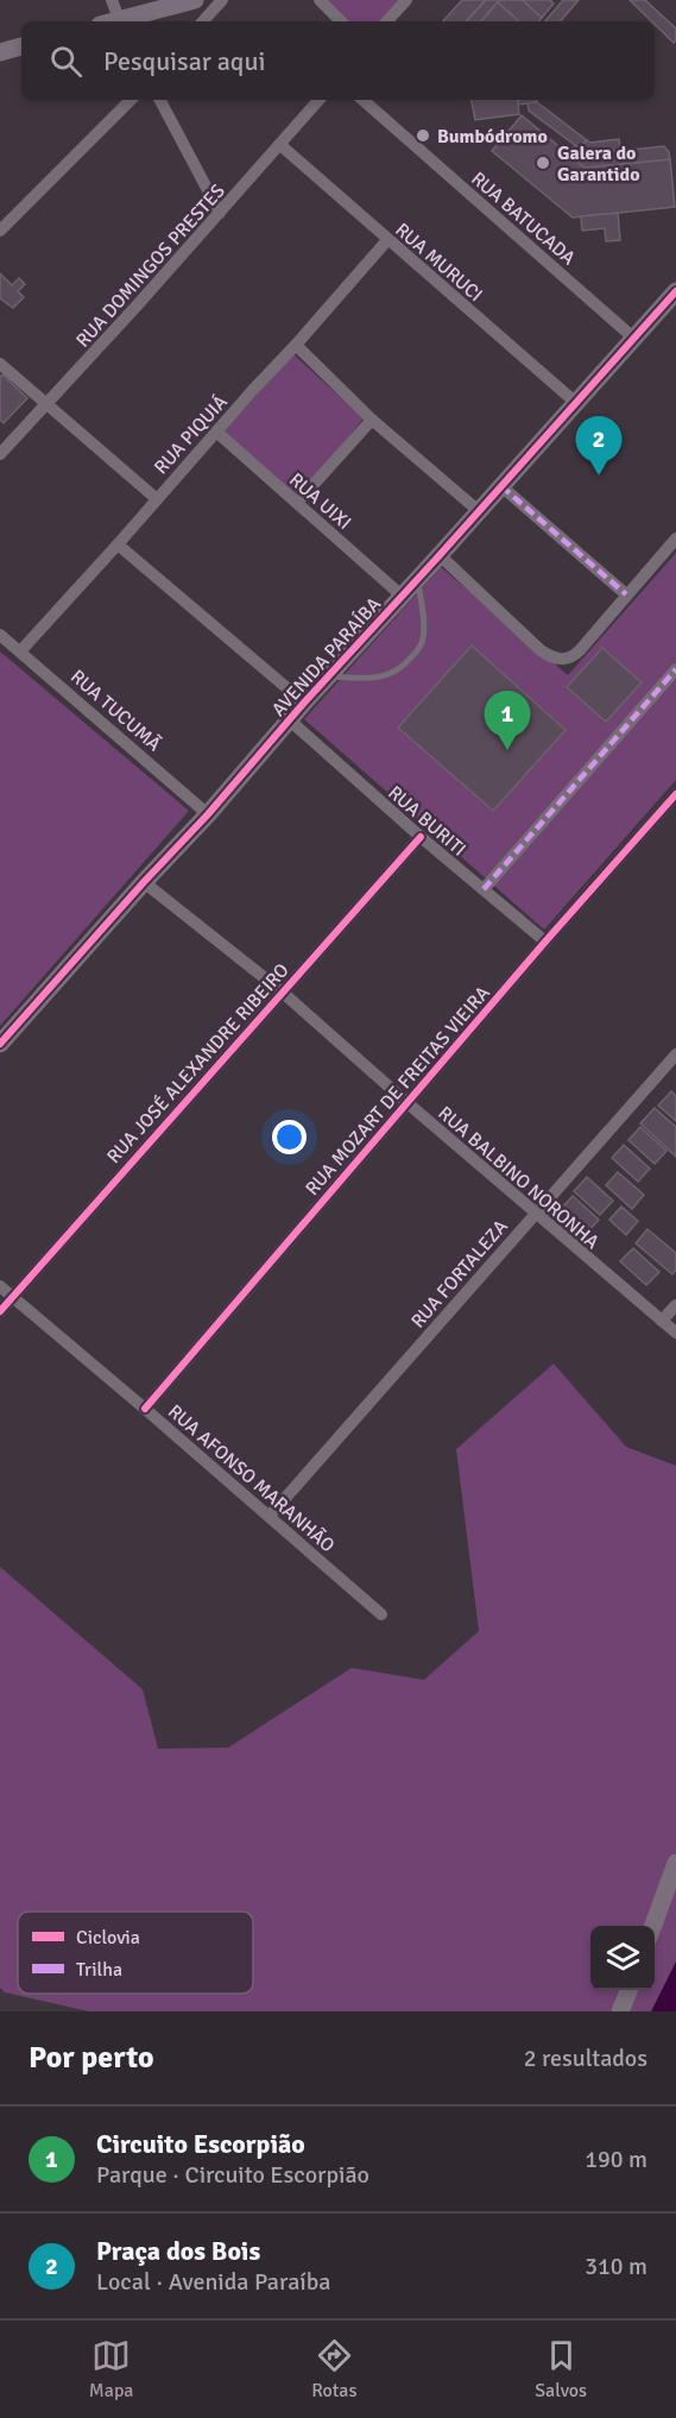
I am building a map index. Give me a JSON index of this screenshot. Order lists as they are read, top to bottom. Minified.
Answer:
{"streets":{"street":["RUA BATUCADA","RUA MURUCI","RUA DOMINGOS PRESTES","RUA PIQUIÁ","RUA UIXI","AVENIDA PARAÍBA","RUA TUCUMÃ","RUA BURITI","RUA JOSÉ ALEXANDRE RIBEIRO","RUA MOZART DE FREITAS VIEIRA","RUA BALBINO NORONHA","RUA FORTALEZA","RUA AFONSO MARANHÃO"]},"crossings":[["RUA BATUCADA","AVENIDA PARAÍBA"],["RUA MURUCI","RUA DOMINGOS PRESTES"],["RUA MURUCI","RUA PIQUIÁ"],["RUA MURUCI","AVENIDA PARAÍBA"],["RUA PIQUIÁ","RUA UIXI"],["RUA PIQUIÁ","RUA TUCUMÃ"],["RUA UIXI","AVENIDA PARAÍBA"],["AVENIDA PARAÍBA","RUA TUCUMÃ"],["AVENIDA PARAÍBA","RUA BURITI"],["AVENIDA PARAÍBA","RUA BALBINO NORONHA"],["RUA BURITI","RUA JOSÉ ALEXANDRE RIBEIRO"],["RUA BURITI","RUA MOZART DE FREITAS VIEIRA"],["RUA JOSÉ ALEXANDRE RIBEIRO","RUA BALBINO NORONHA"],["RUA JOSÉ ALEXANDRE RIBEIRO","RUA AFONSO MARANHÃO"],["RUA MOZART DE FREITAS VIEIRA","RUA BALBINO NORONHA"],["RUA MOZART DE FREITAS VIEIRA","RUA AFONSO MARANHÃO"],["RUA BALBINO NORONHA","RUA FORTALEZA"],["RUA FORTALEZA","RUA AFONSO MARANHÃO"]],"places":["Bumbódromo","Galera do Garantido"],"legend":["Ciclovia","Trilha"],"page":{"search":"Pesquisar aqui","pins":["2","1"],"heading":["Por perto","2 resultados"],"list":[{"mark":"1","name":"Circuito Escorpião","note":"Parque · Circuito Escorpião","value":"190 m"},{"mark":"2","name":"Praça dos Bois","note":"Local · Avenida Paraíba","value":"310 m"}],"nav":["Mapa","Rotas","Salvos"]}}
